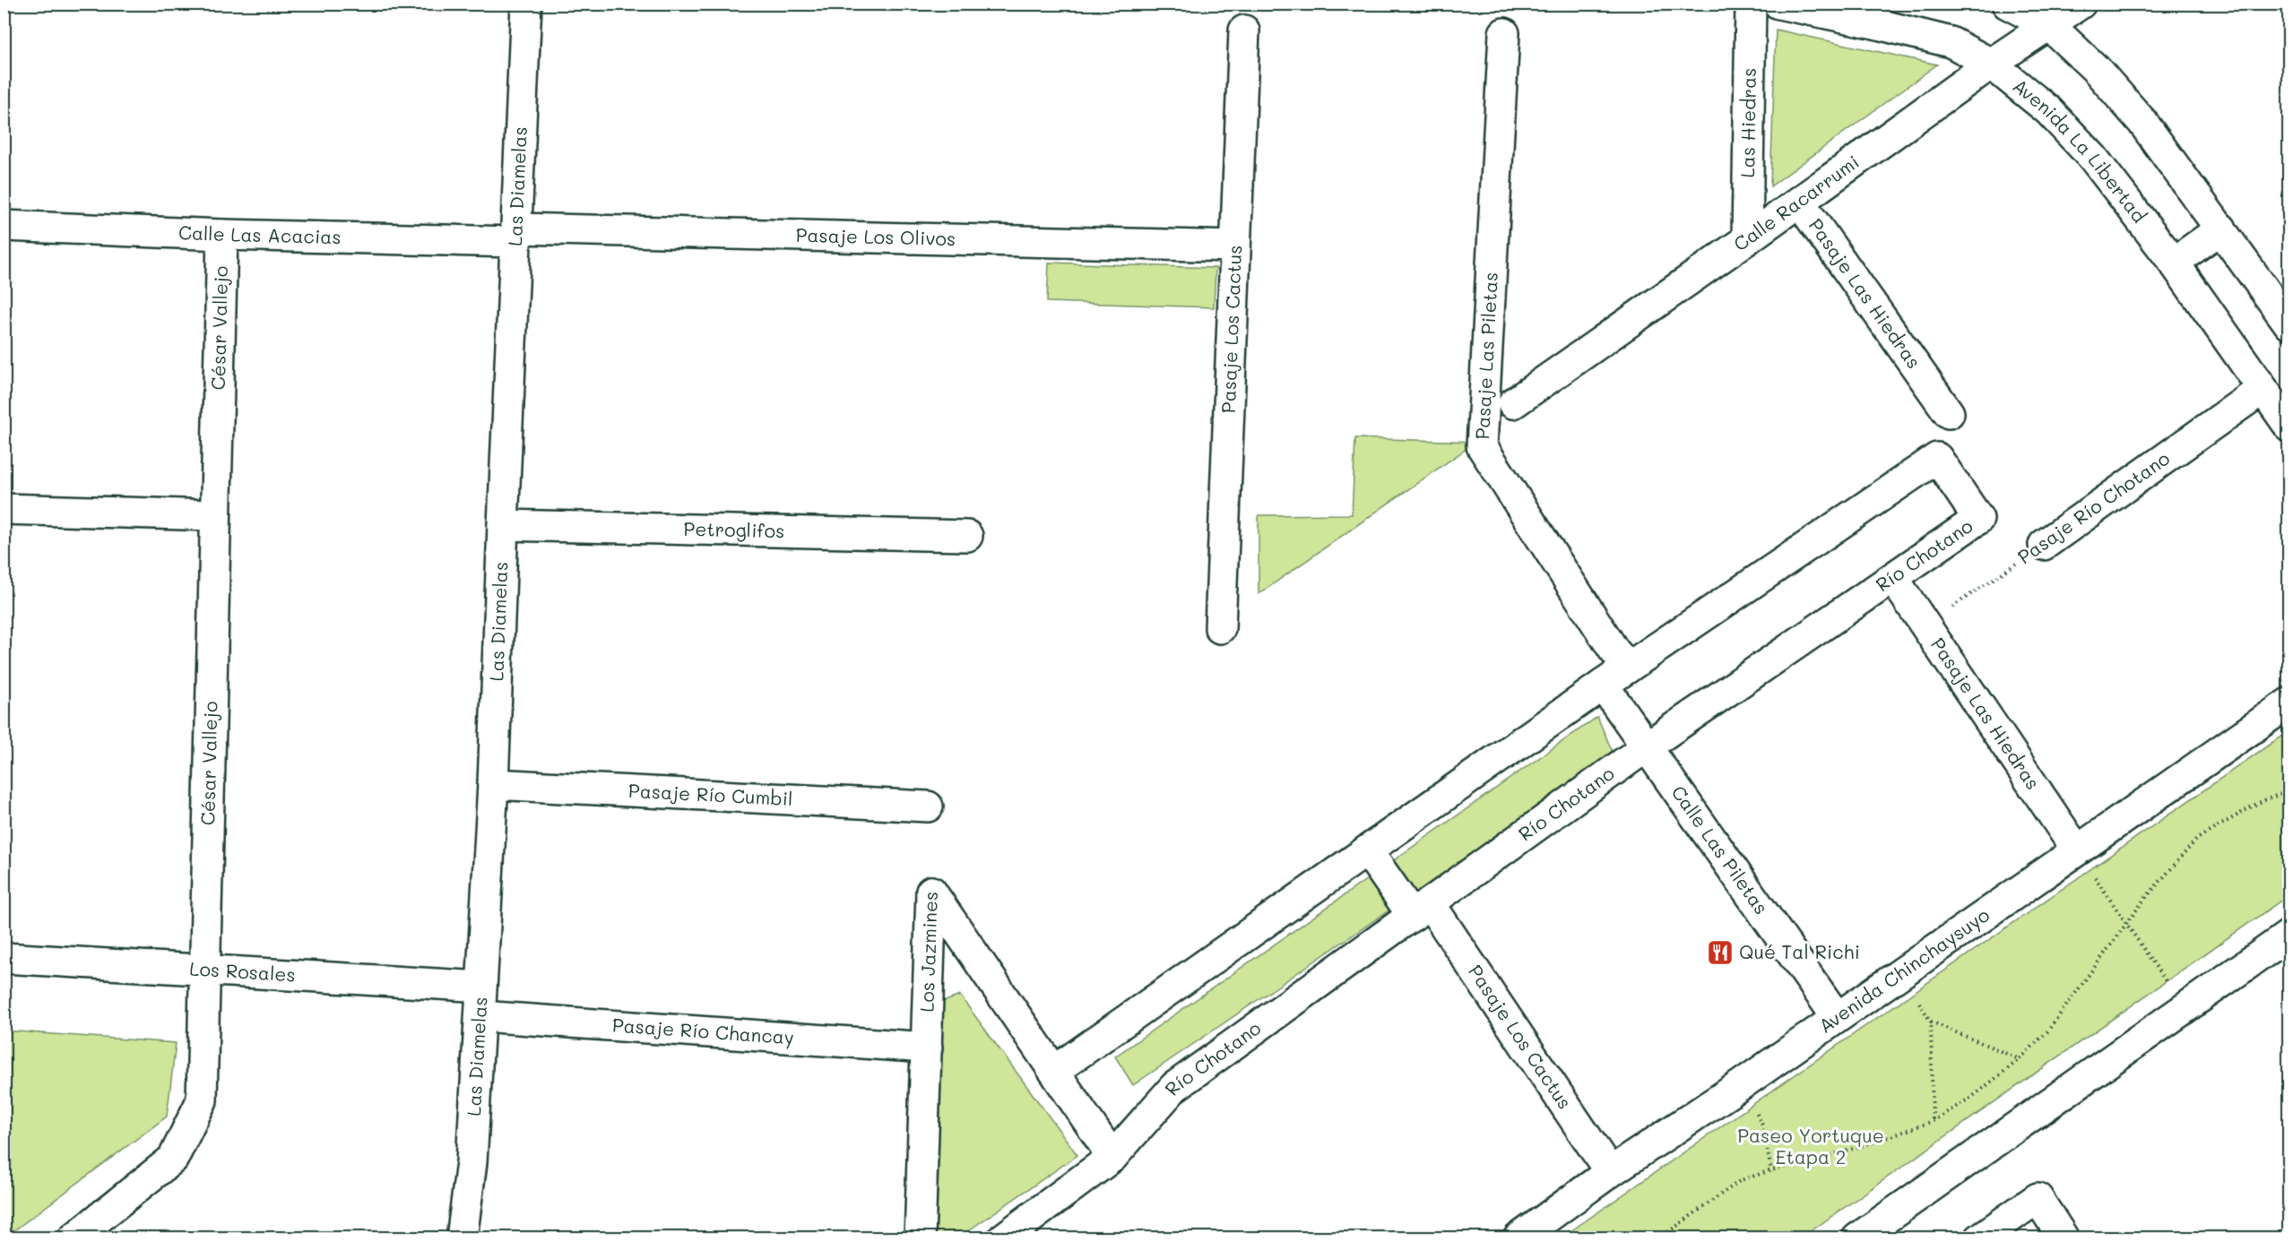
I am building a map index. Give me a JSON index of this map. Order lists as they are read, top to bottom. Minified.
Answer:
{"streets":{"street":["Las Hiedras","Avenida La Libertad","Las Diamelas","Calle Racarrumi","Calle Las Acacias","Pasaje Los Olivos","Pasaje Las Hiedras","César Vallejo","Pasaje Los Cactus","Pasaje Las Piletas","Pasaje Río Chotano","Petroglifos","Río Chotano","Pasaje Río Cumbil","Calle Las Piletas","Los Jazmines","Avenida Chinchaysuyo","Los Rosales","Pasaje Río Chancay"]},"crossings":[["Las Hiedras","Calle Racarrumi"],["Avenida La Libertad","Calle Racarrumi"],["Avenida La Libertad","Pasaje Río Chotano"],["Las Diamelas","Calle Las Acacias"],["Las Diamelas","Pasaje Los Olivos"],["Las Diamelas","Petroglifos"],["Las Diamelas","Pasaje Río Cumbil"],["Las Diamelas","Los Rosales"],["Las Diamelas","Pasaje Río Chancay"],["Calle Racarrumi","Pasaje Las Hiedras"],["Calle Las Acacias","Pasaje Los Olivos"],["Calle Las Acacias","César Vallejo"],["Pasaje Los Olivos","Pasaje Los Cactus"],["Pasaje Las Hiedras","Pasaje Río Chotano"],["Pasaje Las Hiedras","Río Chotano"],["Pasaje Las Hiedras","Avenida Chinchaysuyo"],["César Vallejo","Los Rosales"],["Pasaje Los Cactus","Río Chotano"],["Pasaje Los Cactus","Avenida Chinchaysuyo"],["Pasaje Las Piletas","Río Chotano"],["Río Chotano","Calle Las Piletas"],["Río Chotano","Los Jazmines"],["Calle Las Piletas","Avenida Chinchaysuyo"],["Los Jazmines","Pasaje Río Chancay"]],"parks":["Paseo Yortuque Etapa 2"],"places":{"restaurant":["Qué Tal Richi"]}}
